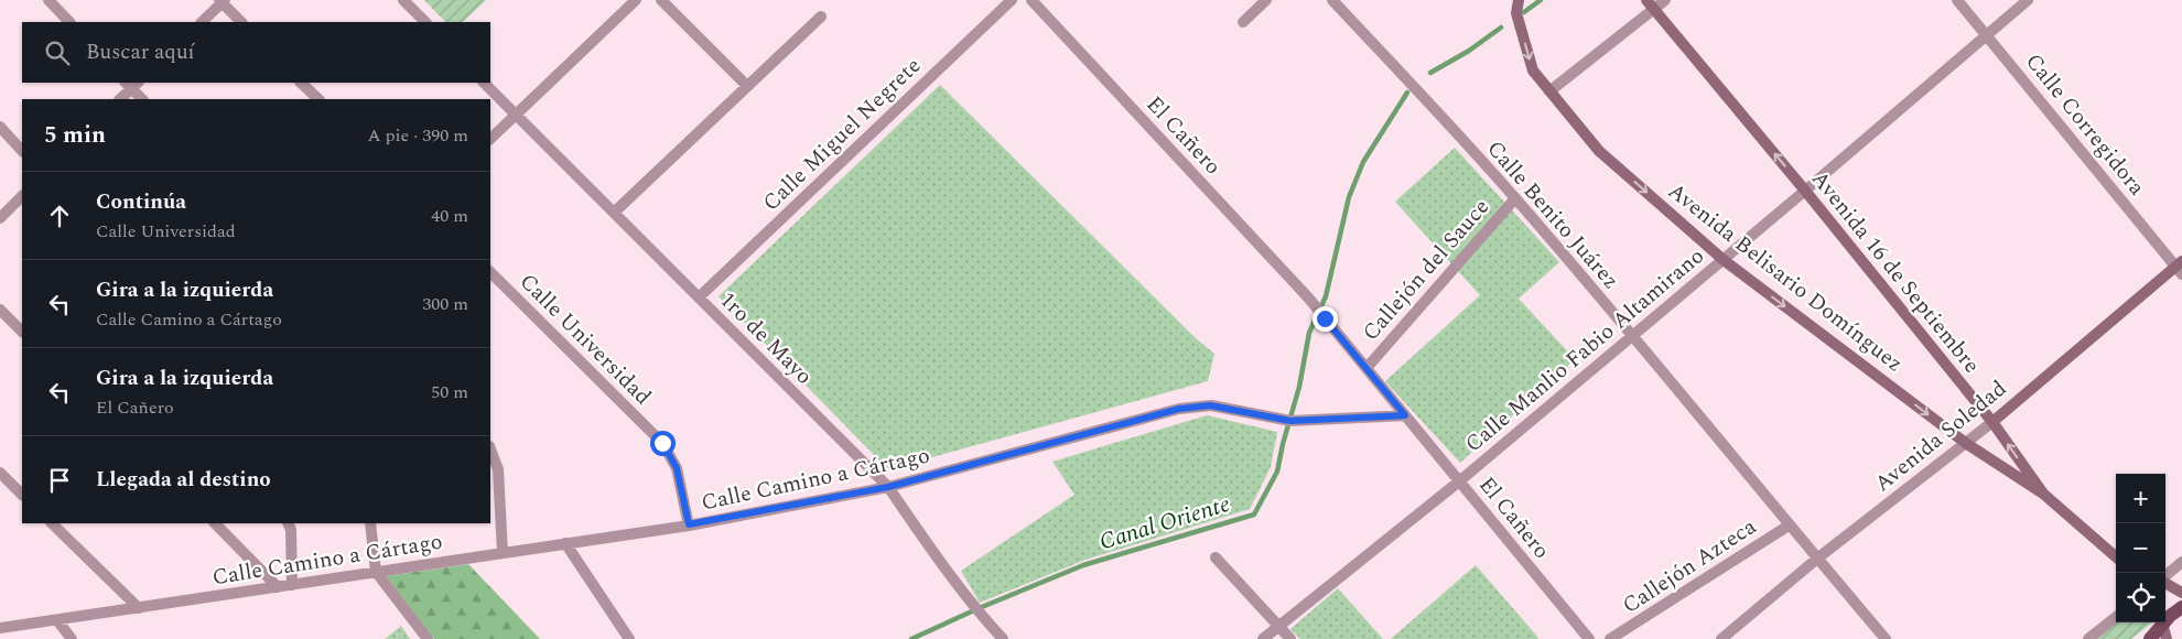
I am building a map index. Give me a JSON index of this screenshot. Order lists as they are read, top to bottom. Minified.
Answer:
{"streets":{"main road":["Avenida 16 de Septiembre","Avenida Belisario Domínguez","Avenida Soledad"],"street":["Calle Corregidora","Calle Miguel Negrete","El Cañero","Calle Benito Juárez","Callejón del Sauce","1ro de Mayo","Calle Universidad","Calle Manlio Fabio Altamirano","Calle Camino a Cártago","Callejón Azteca"]},"crossings":[["Calle Corregidora","Calle Manlio Fabio Altamirano"],["Calle Corregidora","Avenida Soledad"],["Calle Miguel Negrete","1ro de Mayo"],["El Cañero","Callejón del Sauce"],["El Cañero","Calle Manlio Fabio Altamirano"],["El Cañero","Calle Camino a Cártago"],["Calle Benito Juárez","Callejón del Sauce"],["Calle Benito Juárez","Calle Manlio Fabio Altamirano"],["Calle Benito Juárez","Avenida Soledad"],["Calle Benito Juárez","Callejón Azteca"],["Avenida 16 de Septiembre","Avenida Belisario Domínguez"],["Avenida 16 de Septiembre","Calle Manlio Fabio Altamirano"],["Avenida 16 de Septiembre","Avenida Soledad"],["Avenida Belisario Domínguez","Calle Manlio Fabio Altamirano"],["Avenida Belisario Domínguez","Avenida Soledad"],["1ro de Mayo","Calle Camino a Cártago"],["Calle Universidad","Calle Camino a Cártago"]],"one_way":["Avenida 16 de Septiembre","Avenida Belisario Domínguez"],"water":["Canal Oriente"],"page":{"search":"Buscar aquí","heading":["5 min","A pie · 390 m"],"list":[["Continúa","Calle Universidad","40 m"],["Gira a la izquierda","Calle Camino a Cártago","300 m"],["Gira a la izquierda","El Cañero","50 m"],"Llegada al destino"],"map_buttons":["+","−"]}}
